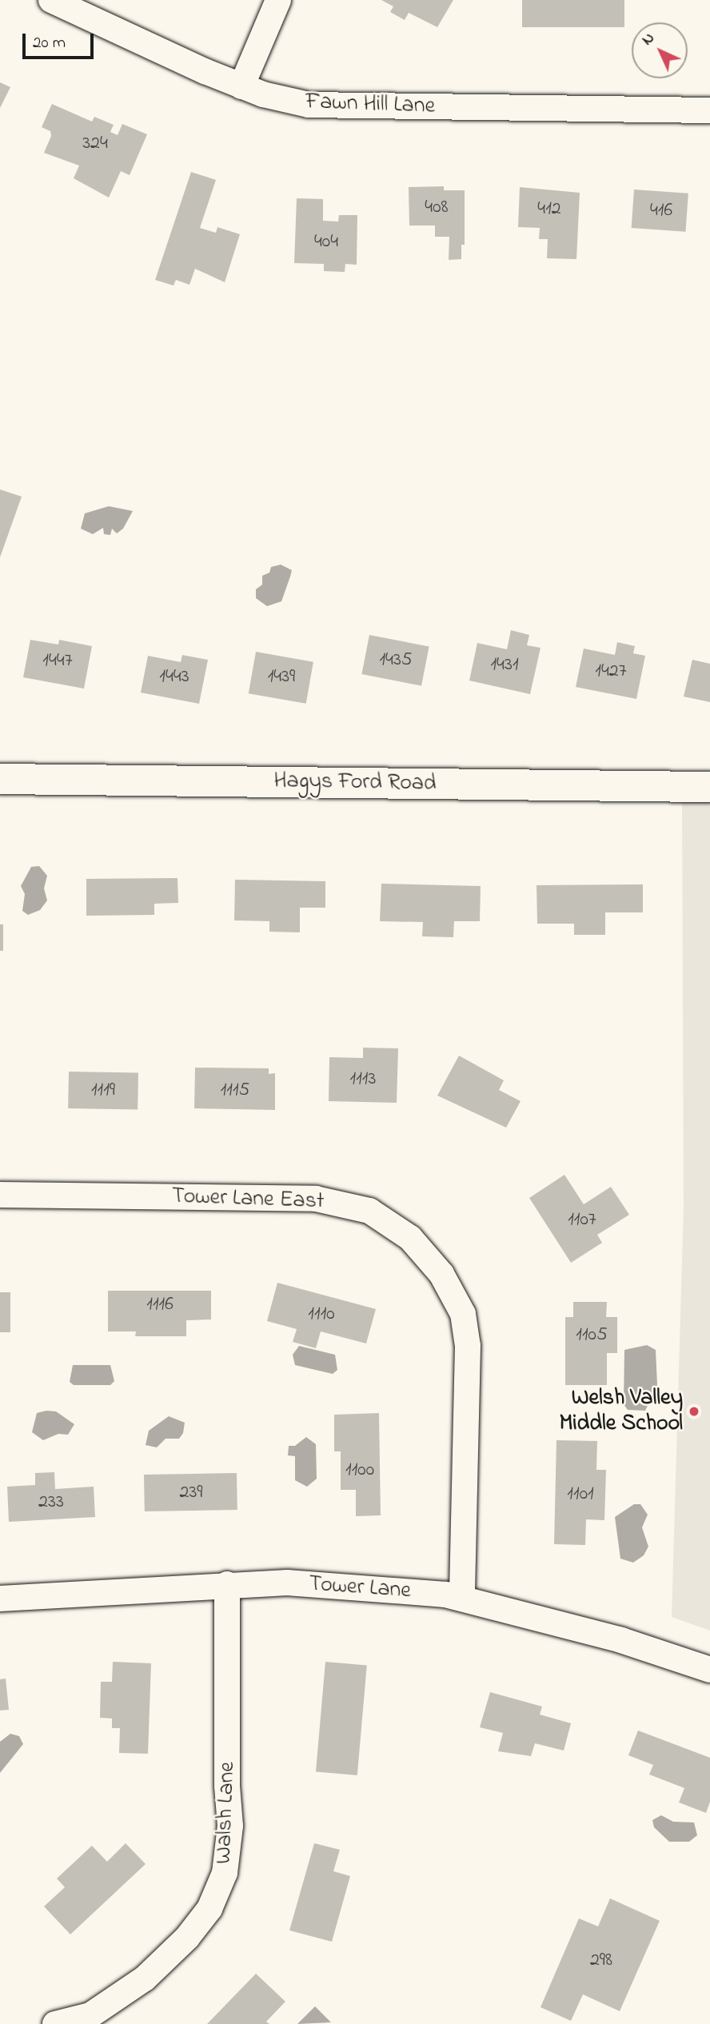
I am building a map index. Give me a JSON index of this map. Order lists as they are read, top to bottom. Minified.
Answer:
{"streets":{"street":["Fawn Hill Lane","Hagys Ford Road","Tower Lane East","Tower Lane","Walsh Lane"]},"crossings":[["Tower Lane East","Tower Lane"],["Tower Lane","Walsh Lane"]],"places":["Welsh Valley Middle School"],"house_numbers":["324","408","412","416","404","1435","1447","1431","1427","1443","1439","1113","1119","1115","1107","1116","1110","1105","1100","239","1101","233","298"],"scale_bar":"20 m","north":"top left"}
